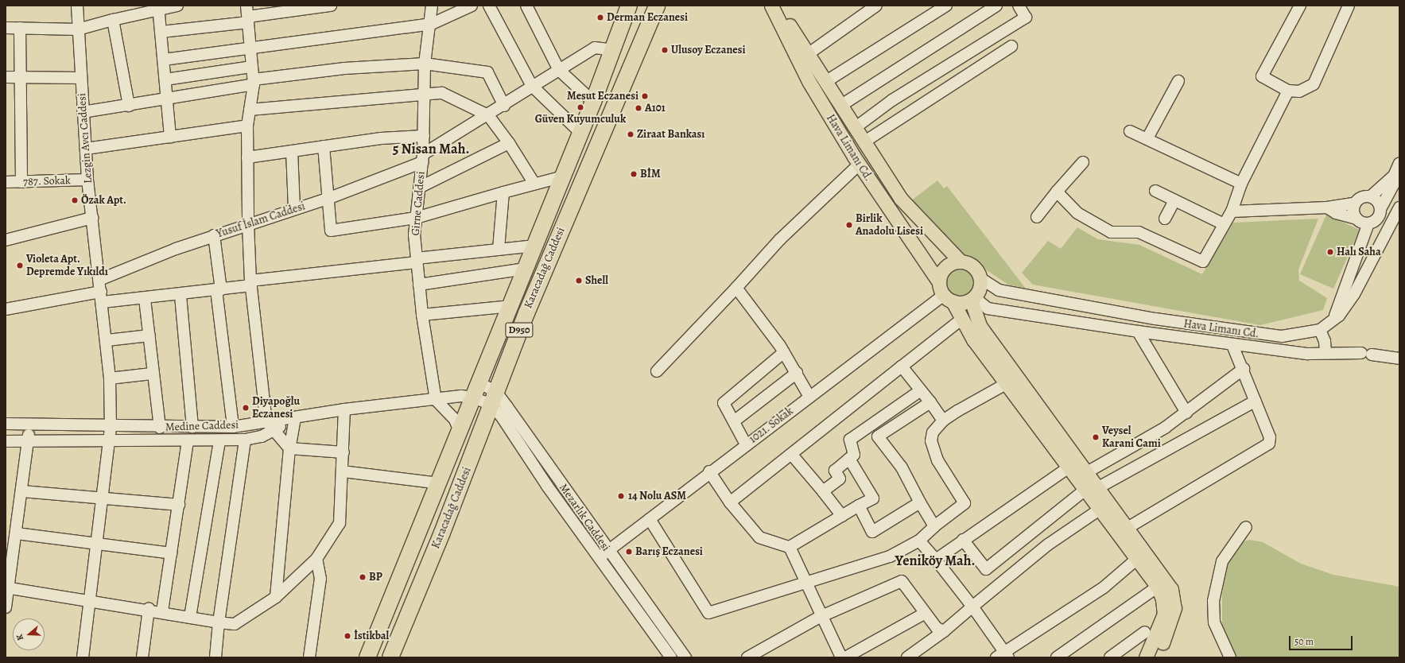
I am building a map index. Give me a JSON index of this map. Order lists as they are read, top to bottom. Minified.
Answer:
{"streets":{"highway":["Karacadağ Caddesi","D950"],"main road":["Hava Limanı Cd."],"street":["Lezgin Avcı Caddesi","787. Sokak","Girne Caddesi","Yusuf İslam Caddesi","1021. Sokak","Medine Caddesi","Mezarlık Caddesi"]},"crossings":[["Lezgin Avcı Caddesi","787. Sokak"],["Lezgin Avcı Caddesi","Yusuf İslam Caddesi"],["Lezgin Avcı Caddesi","Medine Caddesi"],["Hava Limanı Cd.","1021. Sokak"],["Girne Caddesi","Yusuf İslam Caddesi"],["Girne Caddesi","Medine Caddesi"],["Yusuf İslam Caddesi","Karacadağ Caddesi"],["Karacadağ Caddesi","Medine Caddesi"],["Karacadağ Caddesi","Mezarlık Caddesi"],["1021. Sokak","Mezarlık Caddesi"],["Medine Caddesi","Mezarlık Caddesi"]],"districts":["5 Nisan Mah.","Yeniköy Mah."],"places":["Derman Eczanesi","Ulusoy Eczanesi","Mesut Eczanesi","Güven Kuyumculuk","A101","Ziraat Bankası","BİM","Özak Apt.","Birlik Anadolu Lisesi","Halı Saha","Violeta Apt. Depremde Yıkıldı","Shell","Diyapoğlu Eczanesi","Veysel Karani Cami","14 Nolu ASM","Barış Eczanesi","BP","İstikbal"],"scale_bar":"50 m","north":"left"}
